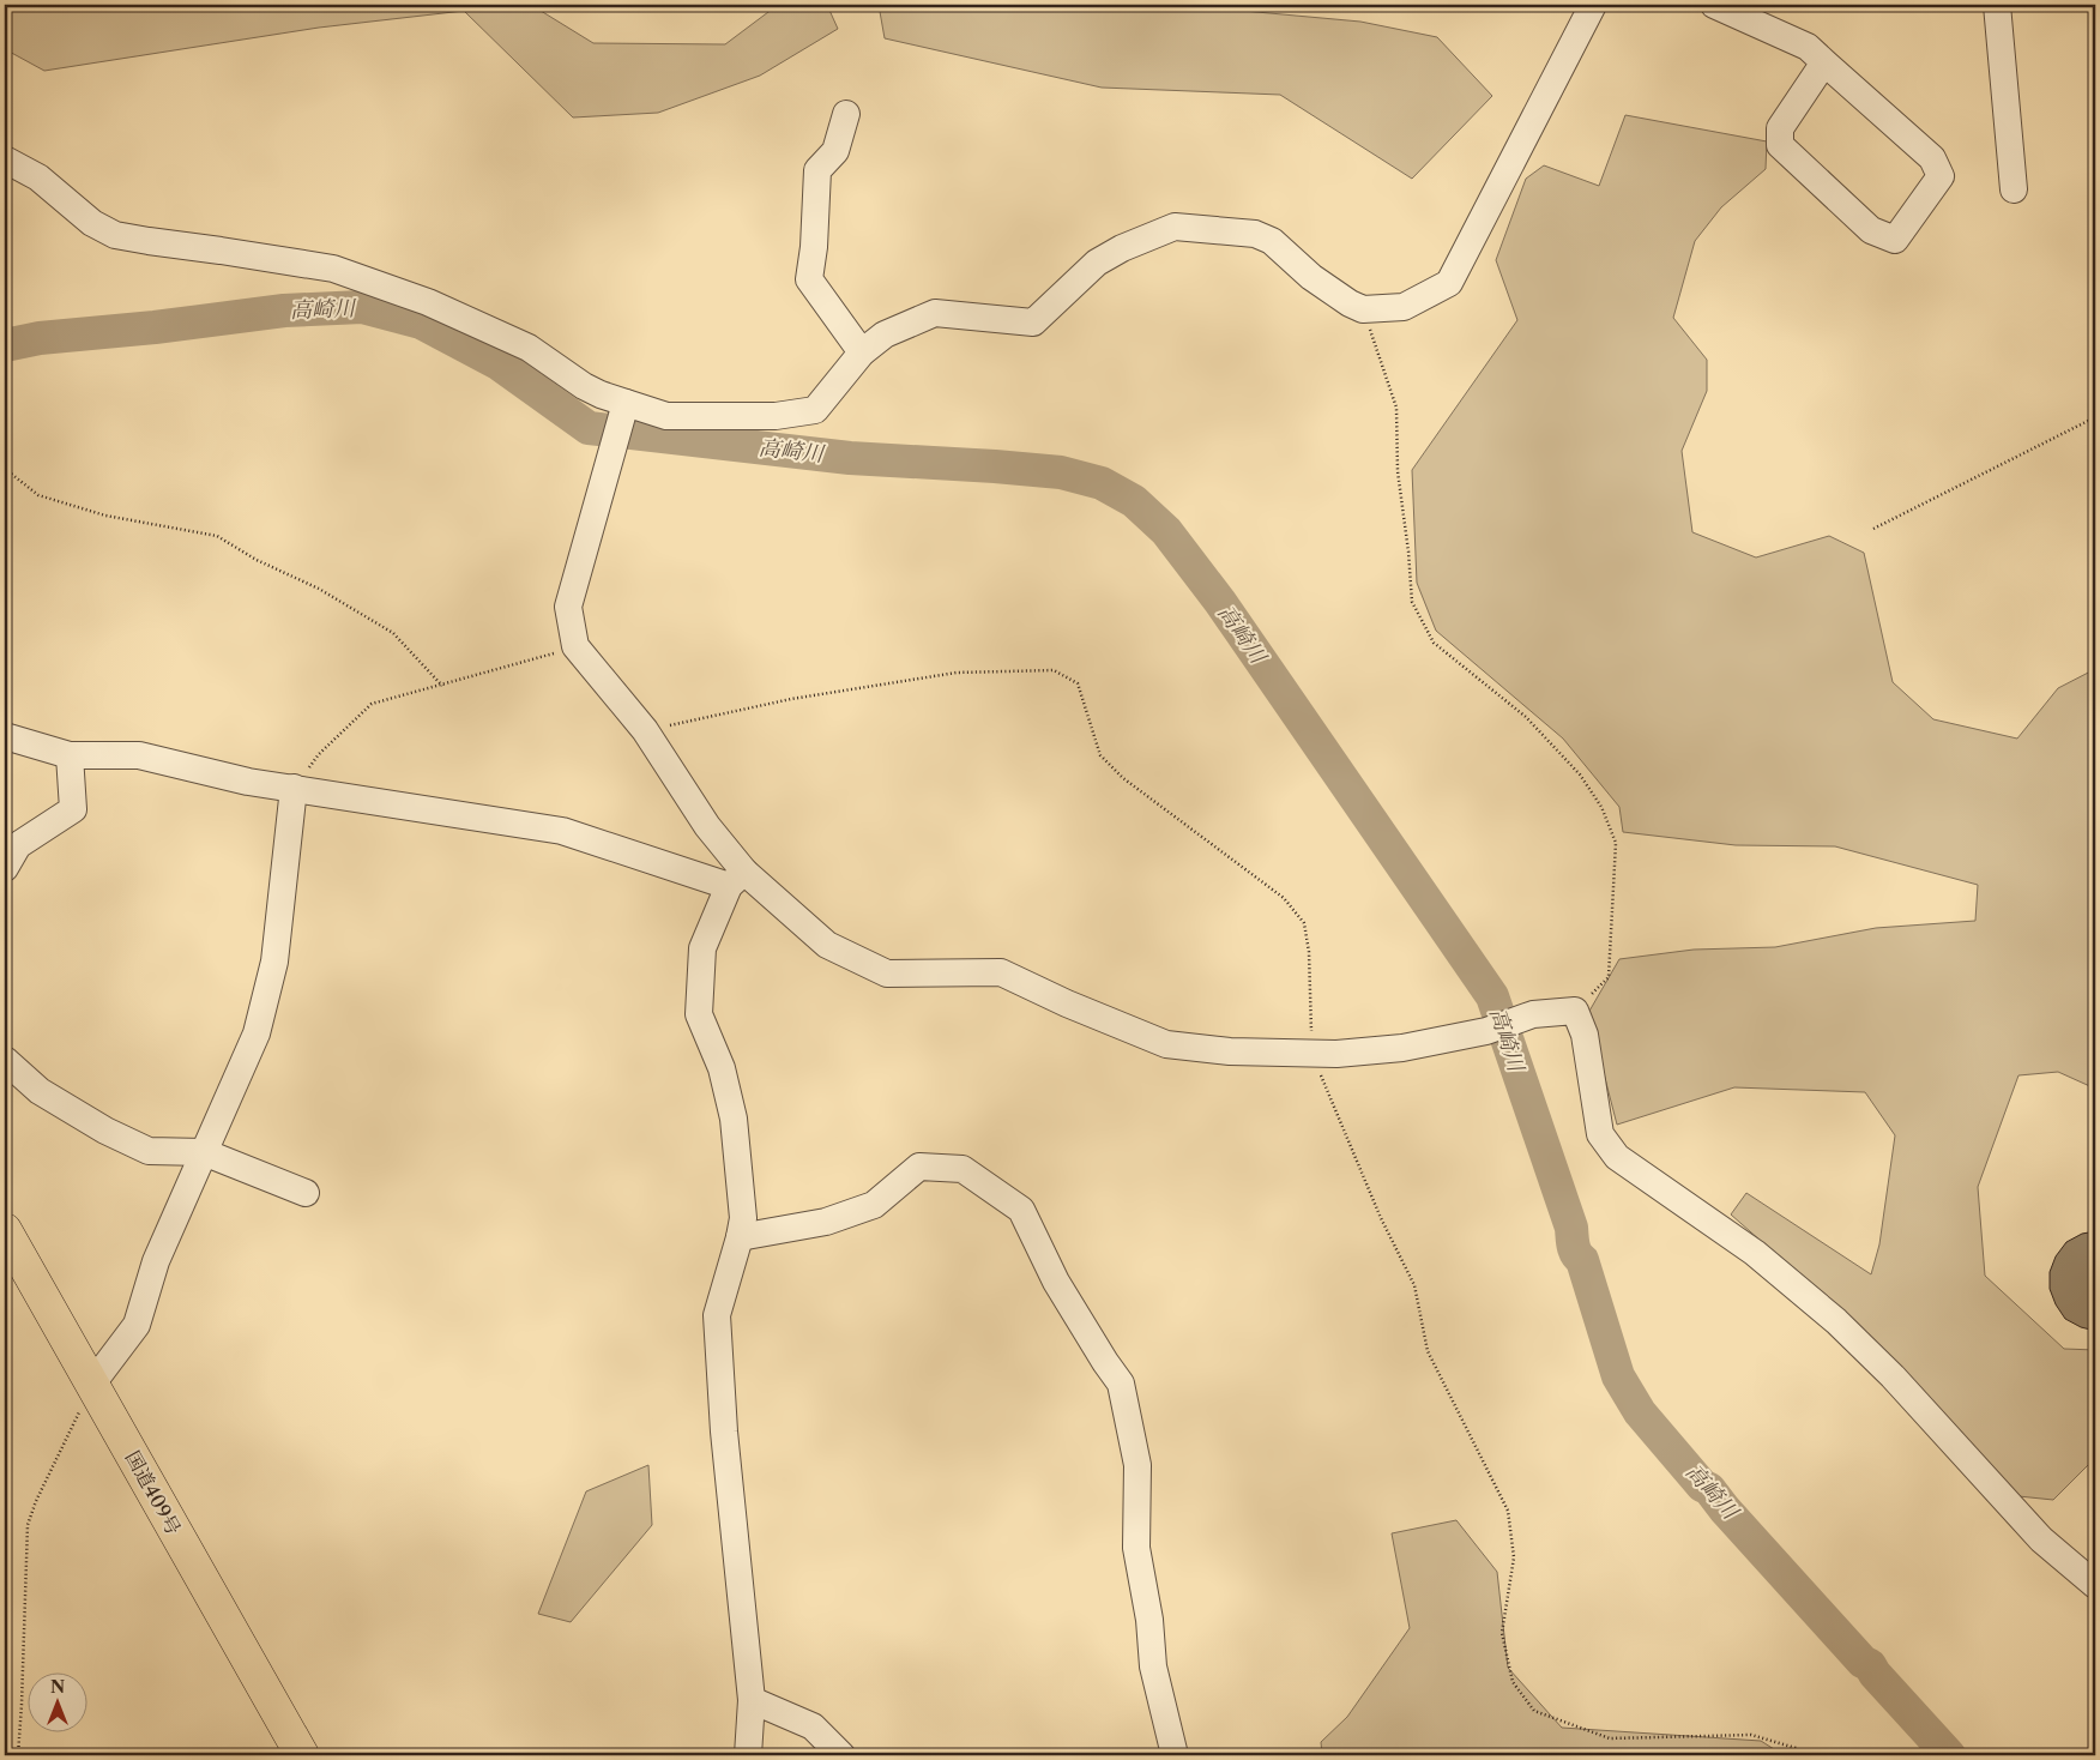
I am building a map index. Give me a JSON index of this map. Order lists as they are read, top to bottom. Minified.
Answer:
{"streets":{"highway":["国道409号"]},"water":["高崎川"],"north":"top"}
